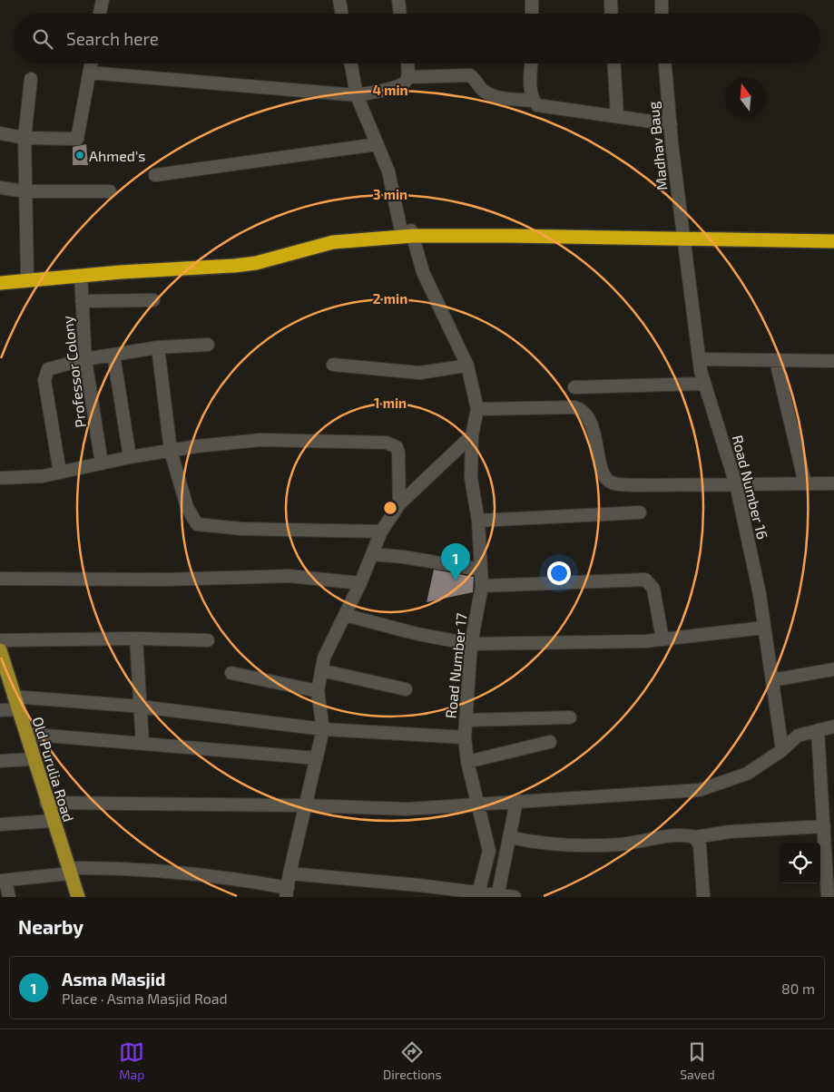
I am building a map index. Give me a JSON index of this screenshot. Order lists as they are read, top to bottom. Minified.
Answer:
{"streets":{"main road":["Old Purulia Road"],"street":["Madhav Baug","Professor Colony","Road Number 16","Road Number 17"]},"crossings":[["Madhav Baug","Road Number 16"]],"places":["Ahmed's"],"north":"top","page":{"search":"Search here","pins":"1","heading":"Nearby","list":[{"mark":"1","name":"Asma Masjid","note":"Place · Asma Masjid Road","value":"80 m"}],"nav":["Map","Directions","Saved"]},"rings":["4 min","3 min","2 min","1 min"]}
